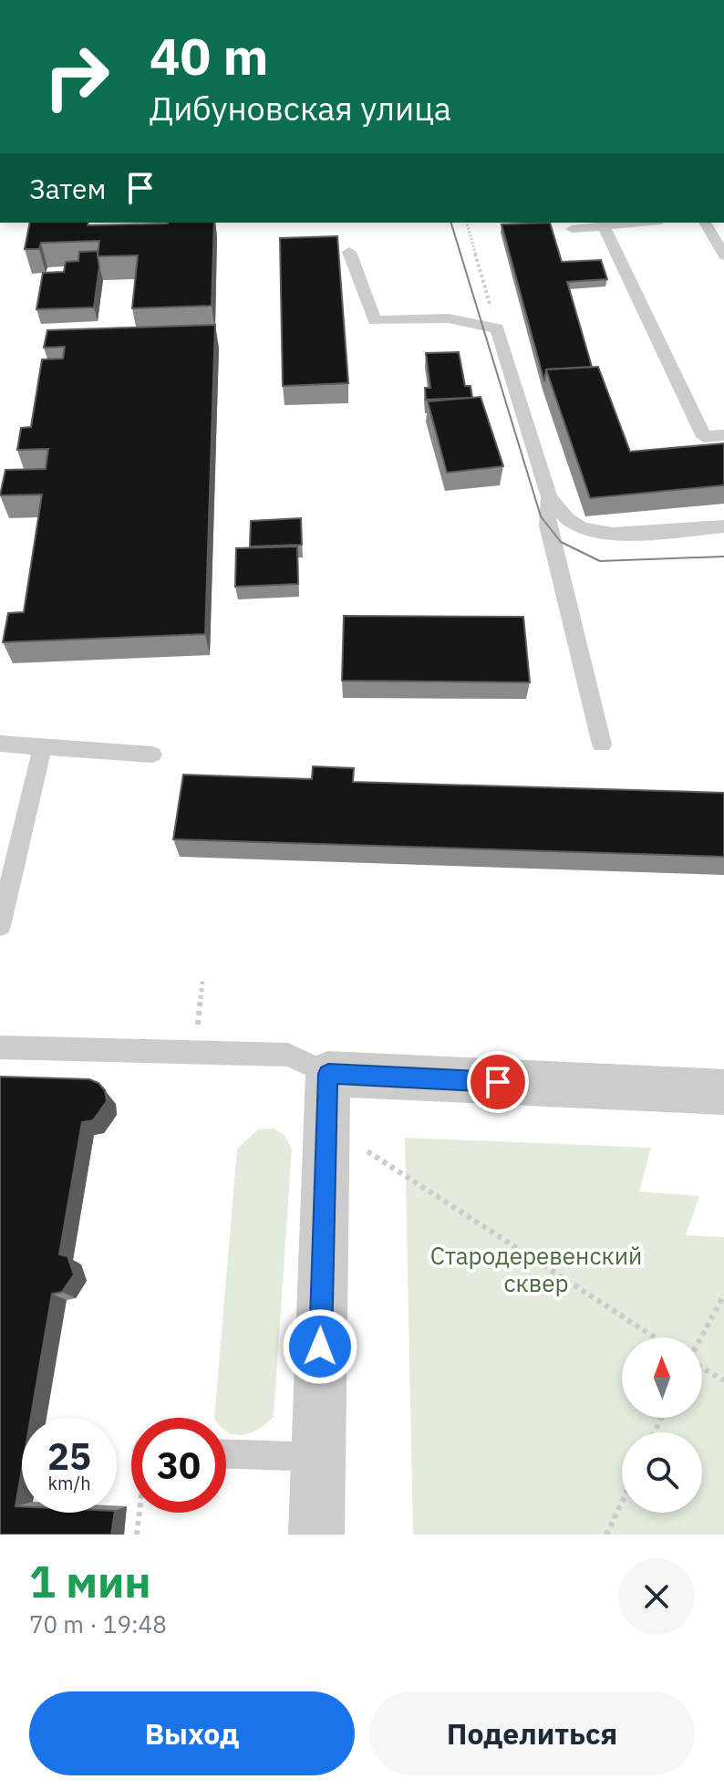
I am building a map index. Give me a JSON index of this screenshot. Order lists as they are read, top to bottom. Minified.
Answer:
{"parks":["Стародеревенский сквер"],"north":"top","page":{"turn":["40 m","Дибуновская улица"],"then":"Затем","speed":"25 km/h","limit":"30","heading":["1 мин","70 m · 19:48"],"buttons":["Выход","Поделиться"]}}
